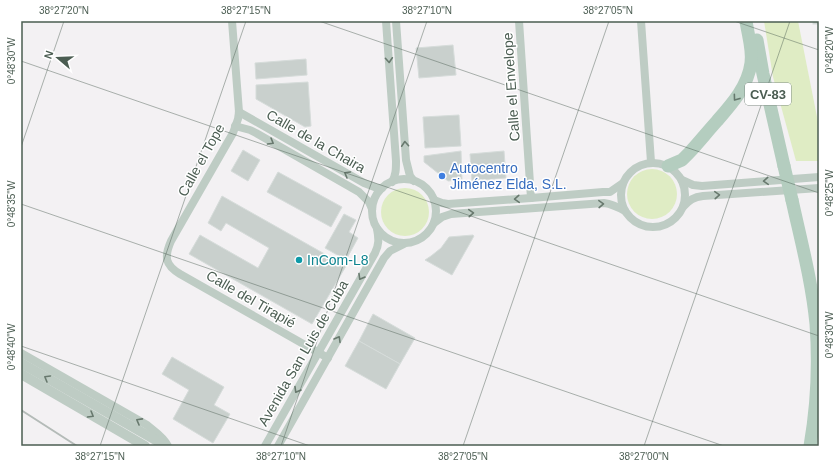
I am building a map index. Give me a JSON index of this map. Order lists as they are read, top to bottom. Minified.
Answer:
{"streets":{"main road":["CV-83"],"street":["Calle el Envelope","Calle de la Chaira","Calle el Tope","Calle del Tirapié","Avenida San Luis de Cuba"]},"crossings":[["Calle de la Chaira","Calle el Tope"],["Calle de la Chaira","Avenida San Luis de Cuba"],["Calle el Tope","Calle del Tirapié"],["Calle del Tirapié","Avenida San Luis de Cuba"]],"places":["Autocentro Jiménez Elda, S.L.","InCom-L8"],"north":"left","coordinates":["38°27'20\"N","38°27'15\"N","38°27'10\"N","38°27'05\"N","0°48'20\"W","0°48'30\"W","0°48'25\"W","0°48'35\"W","0°48'40\"W","38°27'00\"N"]}
